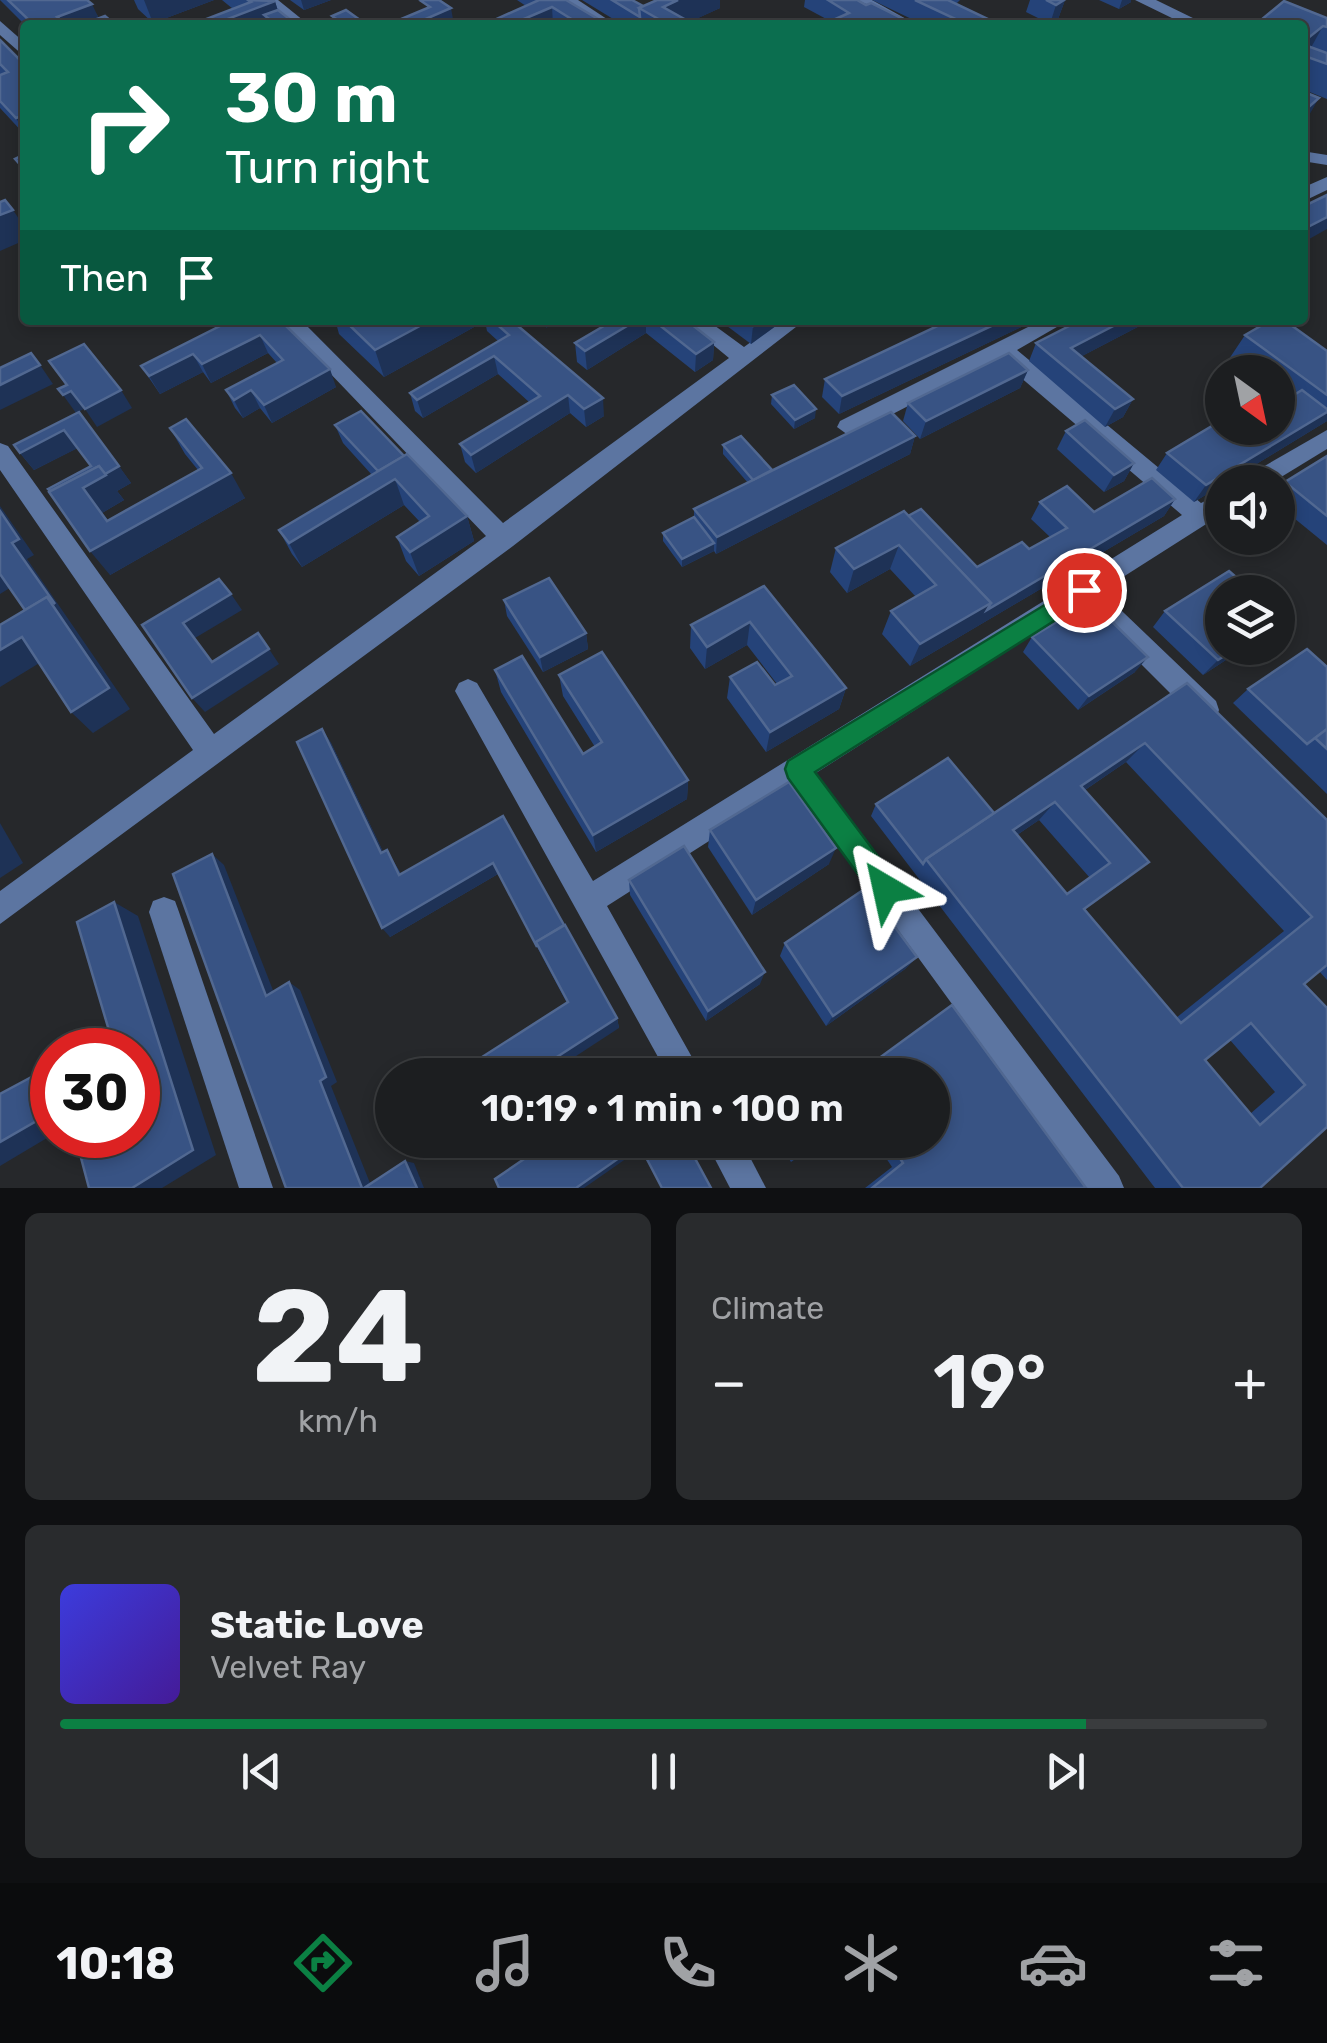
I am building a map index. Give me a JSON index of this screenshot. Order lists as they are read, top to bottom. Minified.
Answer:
{"north":"bottom right","page":{"turn":["30 m","Turn right"],"then":"Then","limit":"30","trip":"10:19 · 1 min · 100 m","tile":[["24","km/h"],"Climate"],"heat":["−","19°","+"],"song":["Static Love","Velvet Ray"],"tabs":"10:18"}}
